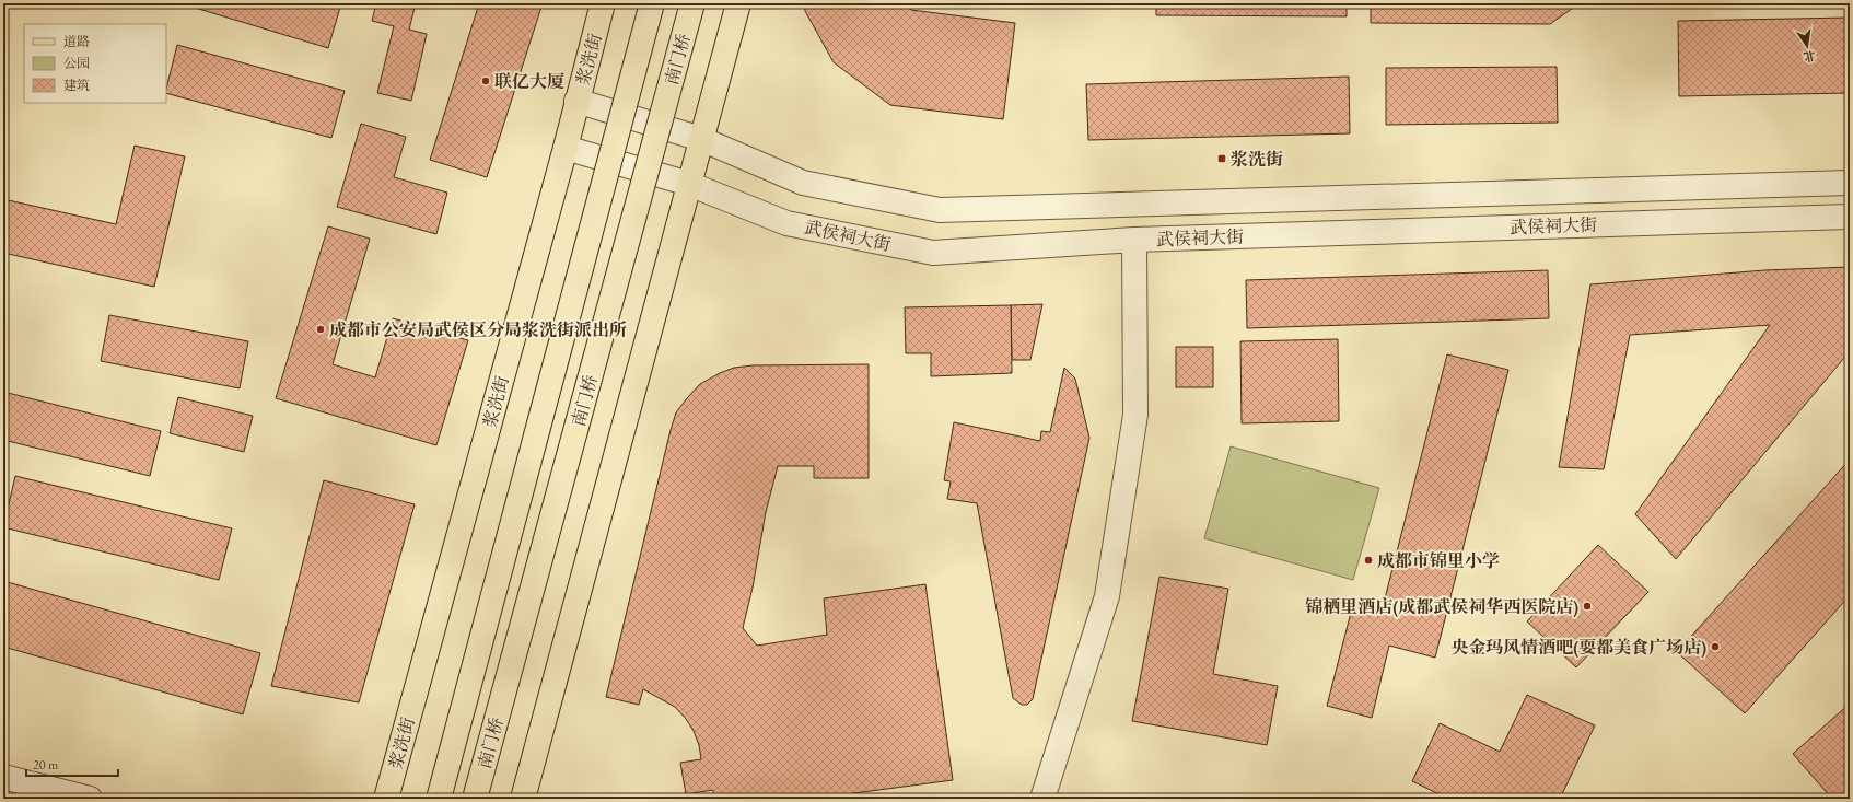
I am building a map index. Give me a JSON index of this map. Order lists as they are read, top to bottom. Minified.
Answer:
{"streets":{"main road":["浆洗街","南门桥"],"street":["武侯祠大街"]},"crossings":[["浆洗街","武侯祠大街"]],"places":{"other":["联亿大厦","成都市公安局武侯区分局浆洗街派出所","成都市锦里小学","锦栖里酒店(成都武侯祠华西医院店)","央金玛风情酒吧(耍都美食广场店)"],"transit":["浆洗街"]},"legend":["道路","公园","建筑"],"scale_bar":"20 m","north":"bottom"}
